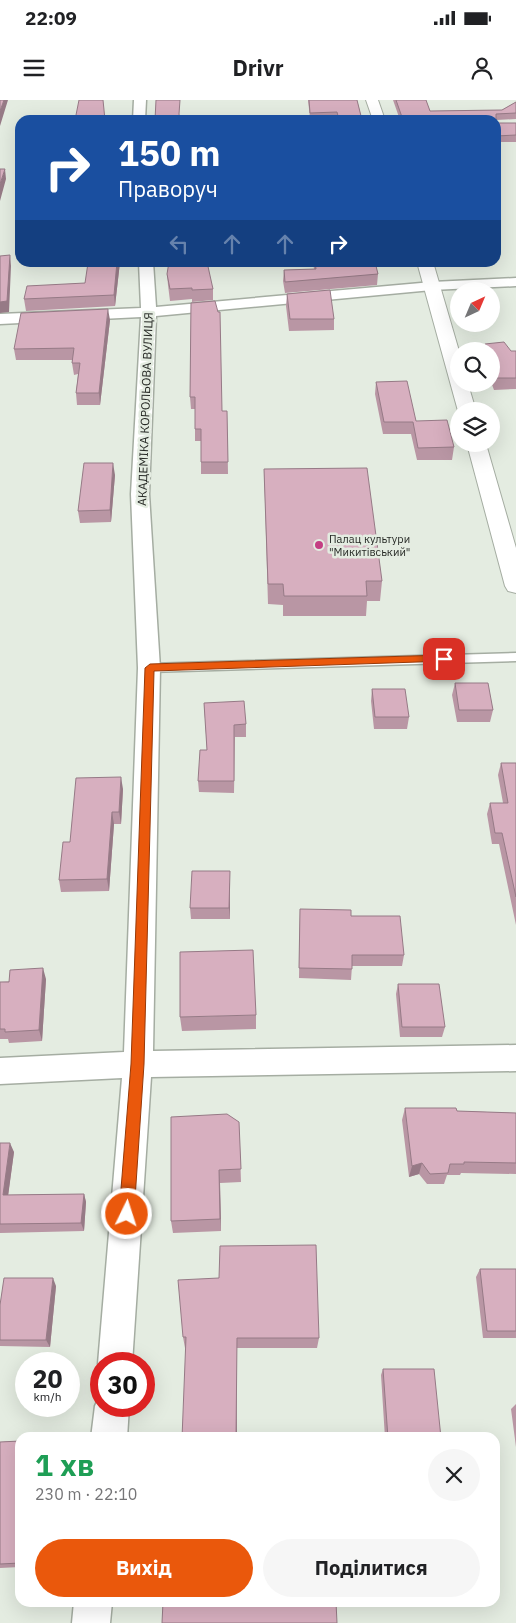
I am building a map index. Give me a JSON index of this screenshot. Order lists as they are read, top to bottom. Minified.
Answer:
{"streets":{"street":["АКАДЕМІКА КОРОЛЬОВА ВУЛИЦЯ"]},"places":["Палац культури \"Микитівський\""],"north":"top right","page":{"status":"22:09","header":"Drivr","turn":["150 m","Праворуч"],"speed":"20 km/h","limit":"30","heading":["1 хв","230 m · 22:10"],"buttons":["Вихід","Поділитися"]}}
